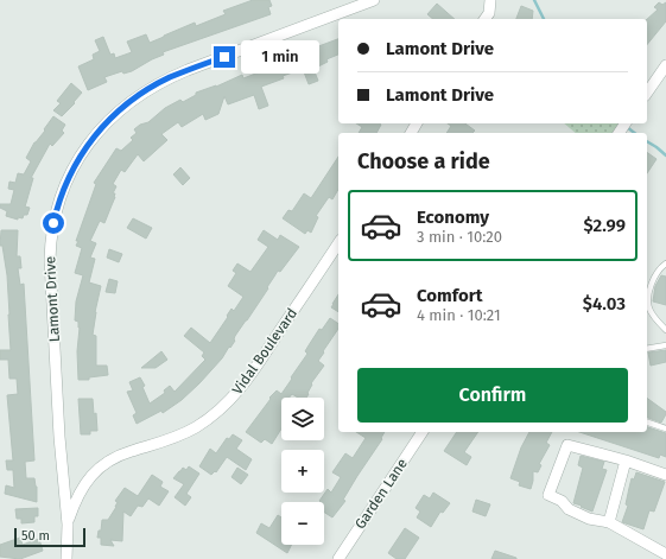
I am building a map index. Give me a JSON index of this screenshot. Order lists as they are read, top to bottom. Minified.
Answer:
{"streets":{"street":["Lamont Drive","Vidal Boulevard","Garden Lane"]},"crossings":[["Lamont Drive","Vidal Boulevard"]],"scale_bar":"50 m","page":{"banner":["Lamont Drive","Lamont Drive"],"bubble":"1 min","heading":"Choose a ride","list":[{"name":"Economy","note":"3 min · 10:20","value":"$2.99"},{"name":"Comfort","note":"4 min · 10:21","value":"$4.03"}],"buttons":"Confirm","map_buttons":["+","−"],"scale":"50 m"}}
